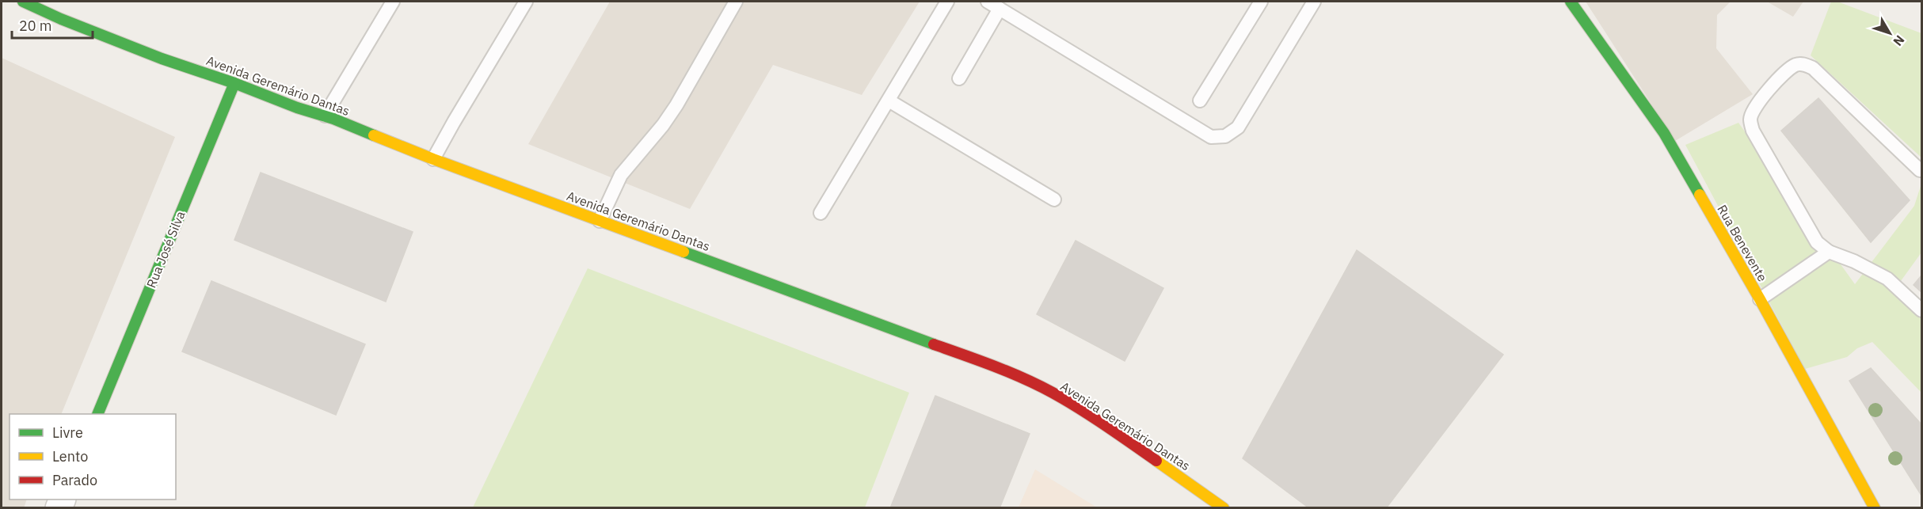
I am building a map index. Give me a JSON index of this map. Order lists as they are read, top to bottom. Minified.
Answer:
{"streets":{"main road":["Avenida Geremário Dantas","Rua Benevente","Rua José Silva"]},"crossings":[["Avenida Geremário Dantas","Rua José Silva"]],"legend":["Livre","Lento","Parado"],"scale_bar":"20 m","north":"bottom right"}
